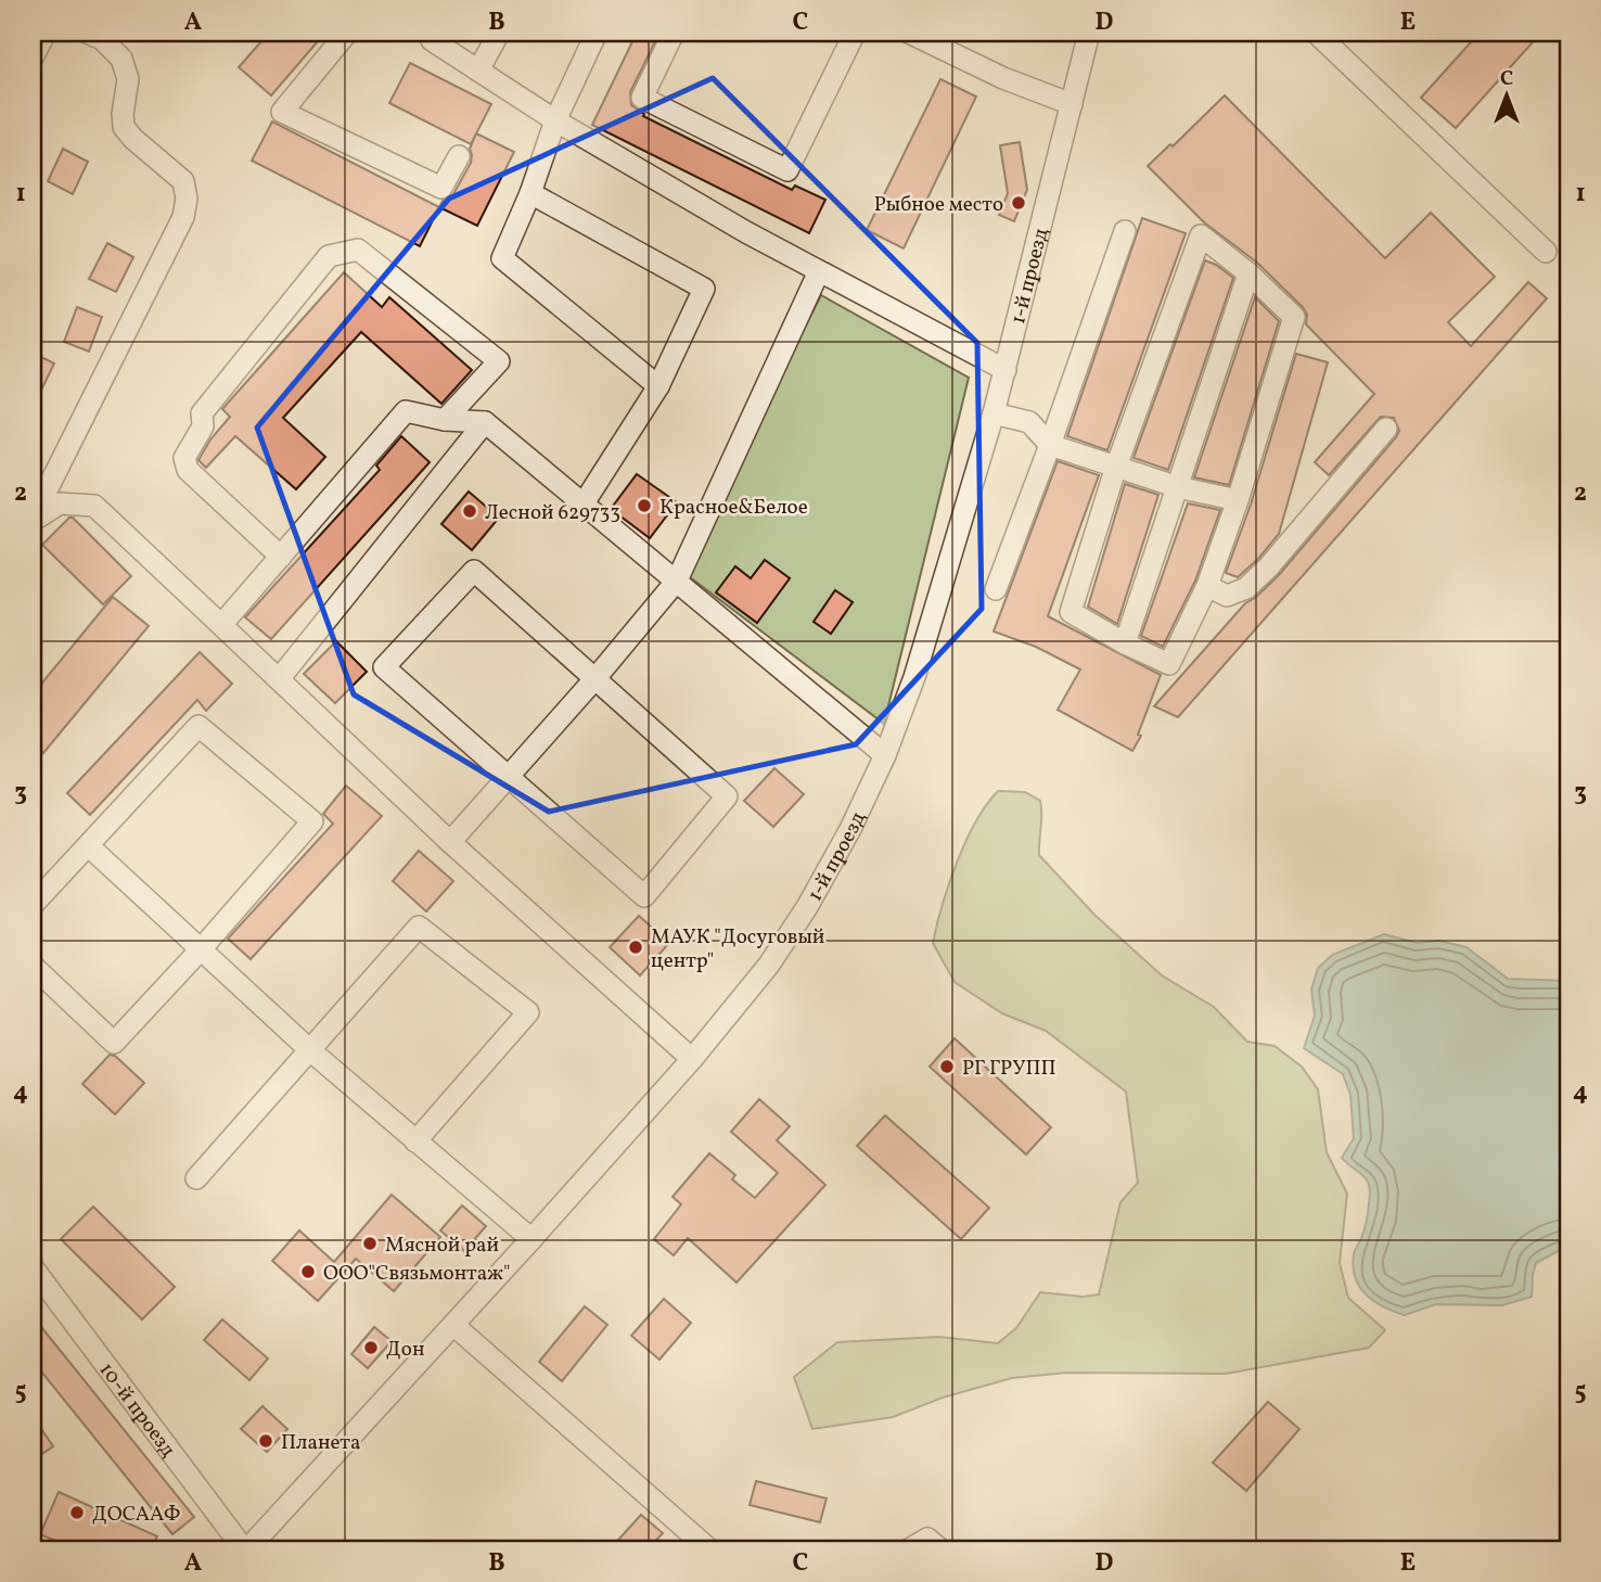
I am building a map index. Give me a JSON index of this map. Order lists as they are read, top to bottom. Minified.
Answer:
{"streets":{"street":["1-й проезд","10-й проезд"]},"crossings":[["1-й проезд","10-й проезд"]],"places":["Рыбное место","Красное&Белое","Лесной 629733","МАУК \"Досуговый центр\"","РГ ГРУПП","Мясной рай","ООО\"Связьмонтаж\"","Дон","Планета","ДОСААФ"],"north":"top","grid":{"columns":["A","B","C","D","E"],"rows":["1","2","3","4","5"]}}
